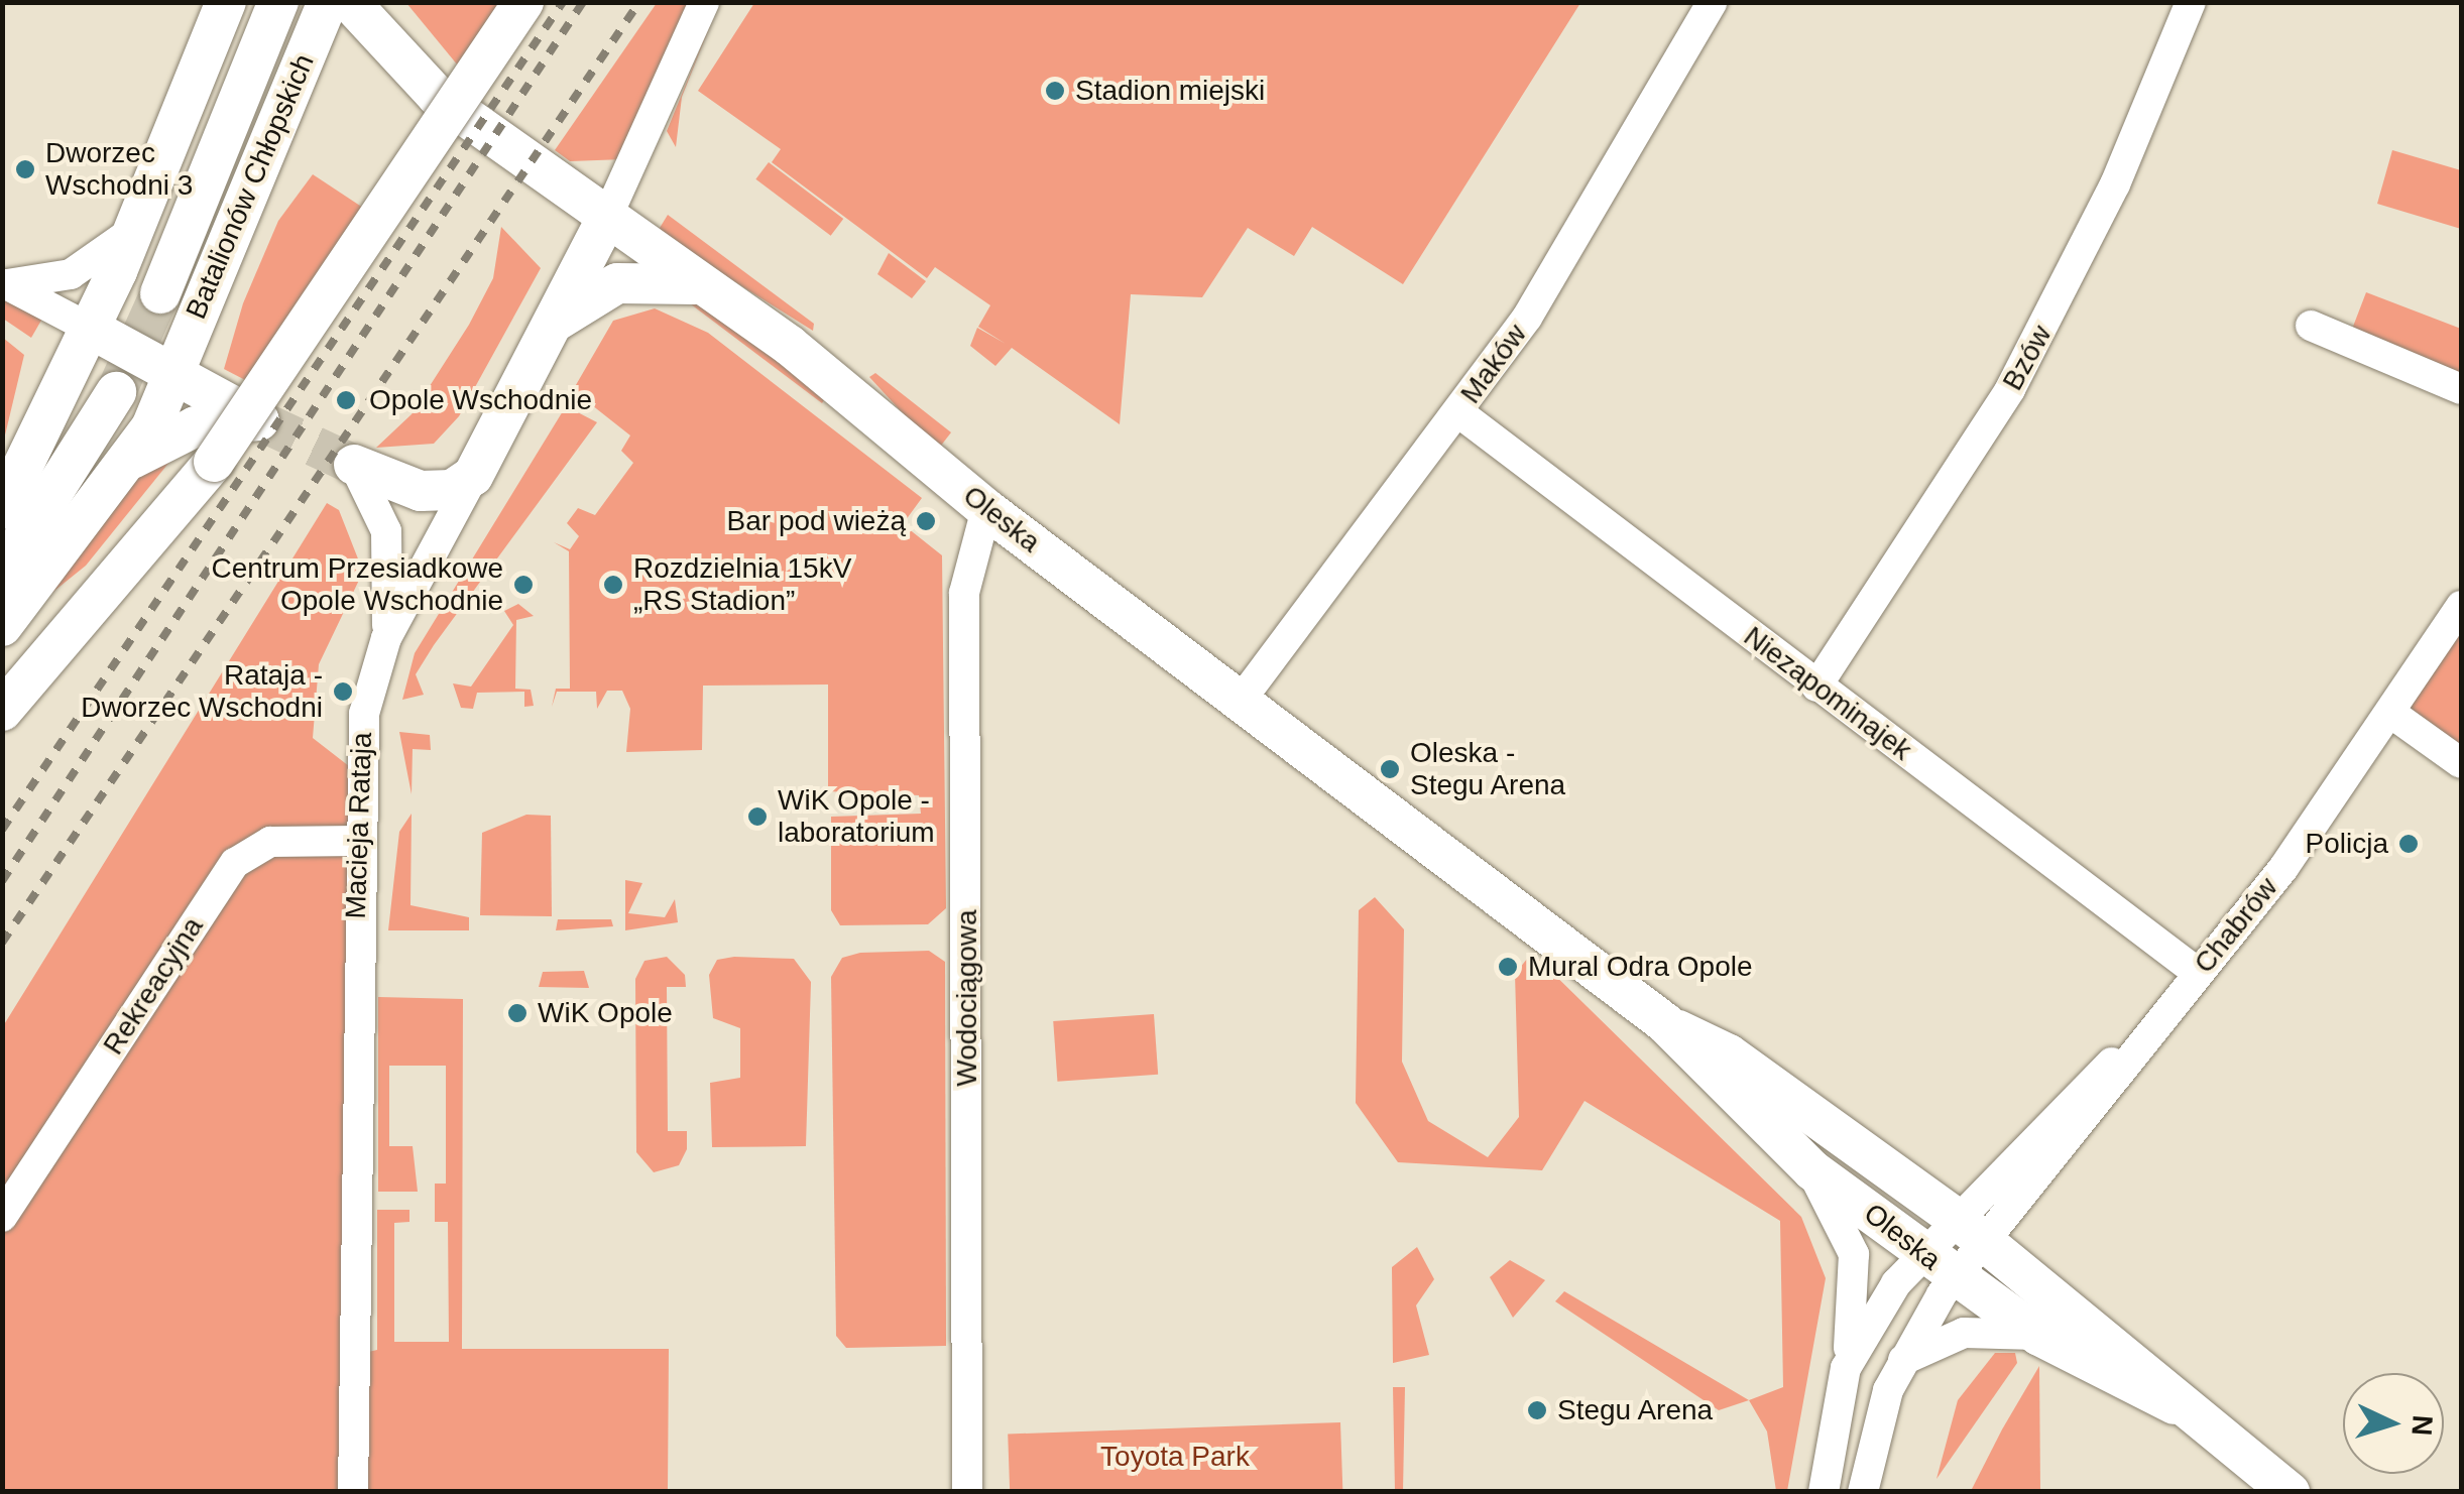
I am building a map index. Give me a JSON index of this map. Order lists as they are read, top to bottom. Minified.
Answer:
{"streets":{"main road":["Batalionów Chłopskich","Oleska","Macieja Rataja"],"street":["Bzów","Maków","Niezapominajek","Chabrów","Rekreacyjna","Wodociągowa"]},"crossings":[["Bzów","Niezapominajek"],["Maków","Oleska"],["Maków","Niezapominajek"],["Oleska","Macieja Rataja"],["Oleska","Chabrów"],["Oleska","Wodociągowa"],["Niezapominajek","Chabrów"],["Macieja Rataja","Rekreacyjna"]],"parks":["Toyota Park"],"places":["Stadion miejski","Dworzec Wschodni 3","Opole Wschodnie","Bar pod wieżą","Centrum Przesiadkowe Opole Wschodnie","Rozdzielnia 15kV „RS Stadion”","Rataja - Dworzec Wschodni","Oleska - Stegu Arena","WiK Opole - laboratorium","Policja","Mural Odra Opole","WiK Opole","Stegu Arena"],"north":"right"}
